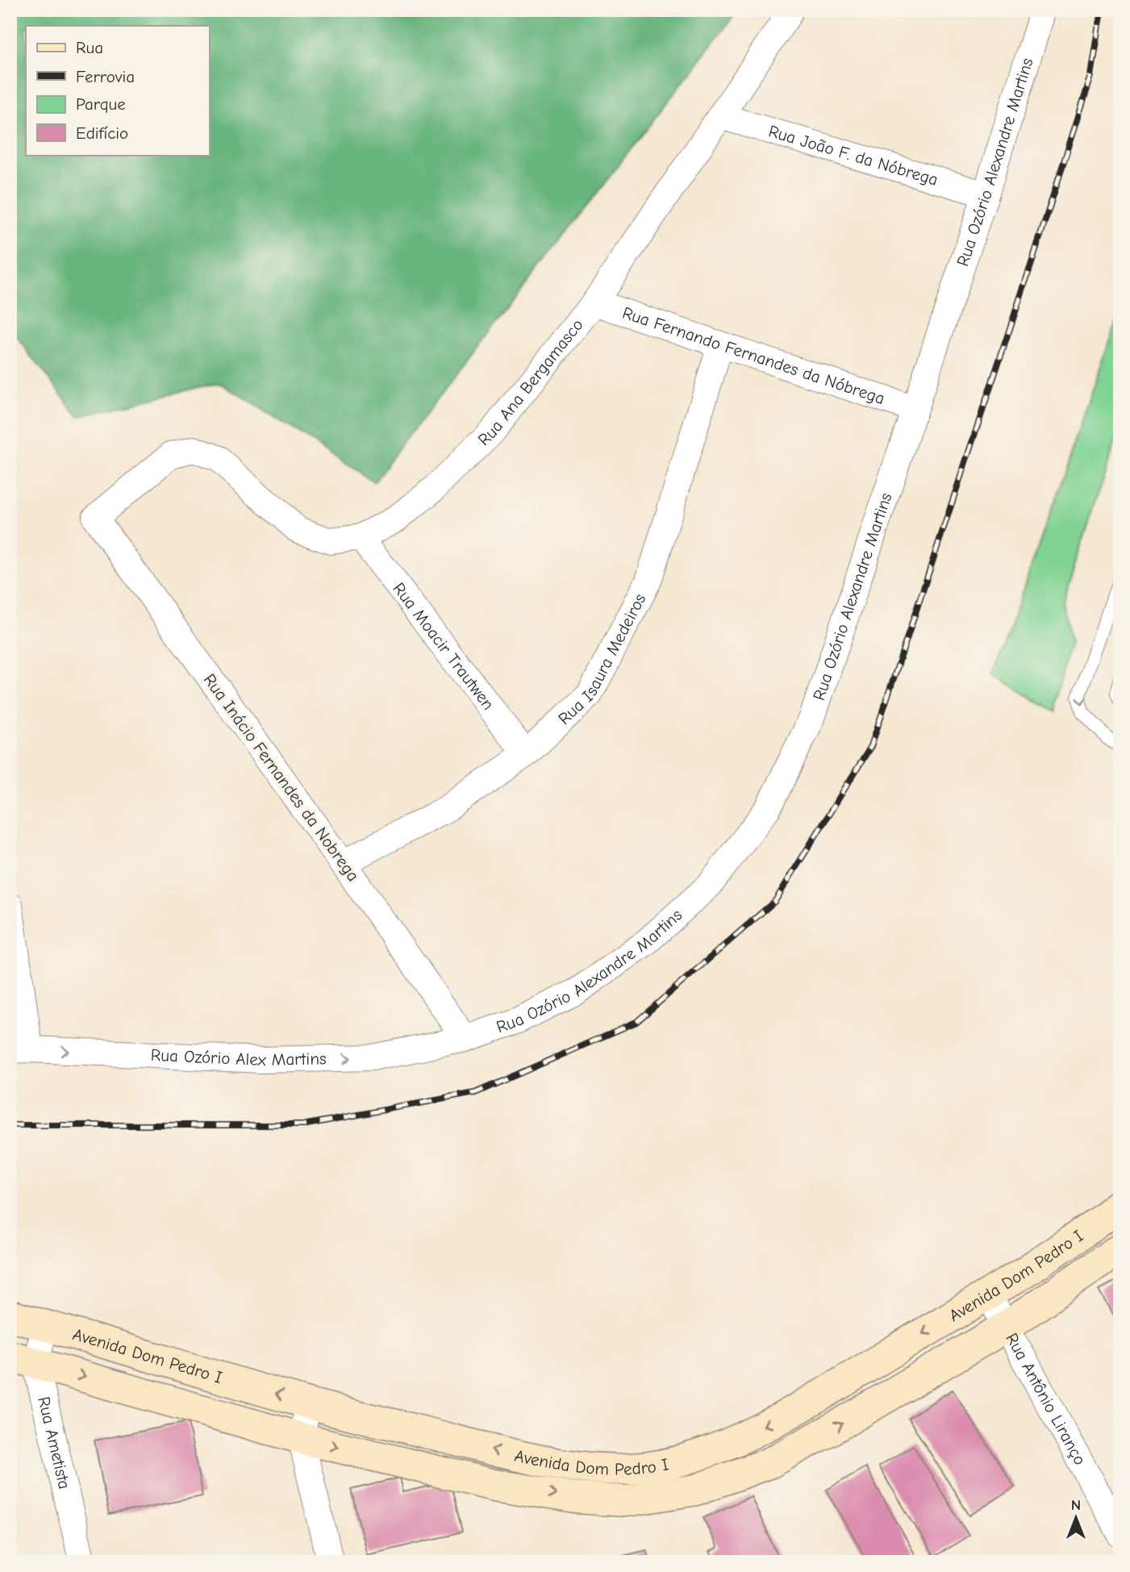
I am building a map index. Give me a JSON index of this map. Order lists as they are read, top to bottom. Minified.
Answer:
{"streets":{"street":["Rua João F. da Nóbrega","Rua Ozório Alexandre Martins","Rua Fernando Fernandes da Nóbrega","Rua Ana Bergamasco","Rua Moacir Trautwen","Rua Isaura Medeiros","Rua Inácio Fernandes da Nobrega","Rua Ozório Alex Martins","Avenida Dom Pedro I","Rua Antônio Liranço","Rua Ametista"]},"crossings":[["Rua João F. da Nóbrega","Rua Ozório Alexandre Martins"],["Rua João F. da Nóbrega","Rua Ana Bergamasco"],["Rua Ozório Alexandre Martins","Rua Fernando Fernandes da Nóbrega"],["Rua Ozório Alexandre Martins","Rua Inácio Fernandes da Nobrega"],["Rua Ozório Alexandre Martins","Rua Ozório Alex Martins"],["Rua Fernando Fernandes da Nóbrega","Rua Ana Bergamasco"],["Rua Fernando Fernandes da Nóbrega","Rua Isaura Medeiros"],["Rua Ana Bergamasco","Rua Moacir Trautwen"],["Rua Ana Bergamasco","Rua Inácio Fernandes da Nobrega"],["Rua Moacir Trautwen","Rua Isaura Medeiros"],["Rua Isaura Medeiros","Rua Inácio Fernandes da Nobrega"],["Rua Inácio Fernandes da Nobrega","Rua Ozório Alex Martins"],["Avenida Dom Pedro I","Rua Antônio Liranço"],["Avenida Dom Pedro I","Rua Ametista"]],"one_way":["Rua Ozório Alex Martins"],"legend":["Rua","Ferrovia","Parque","Edifício"],"north":"top"}
